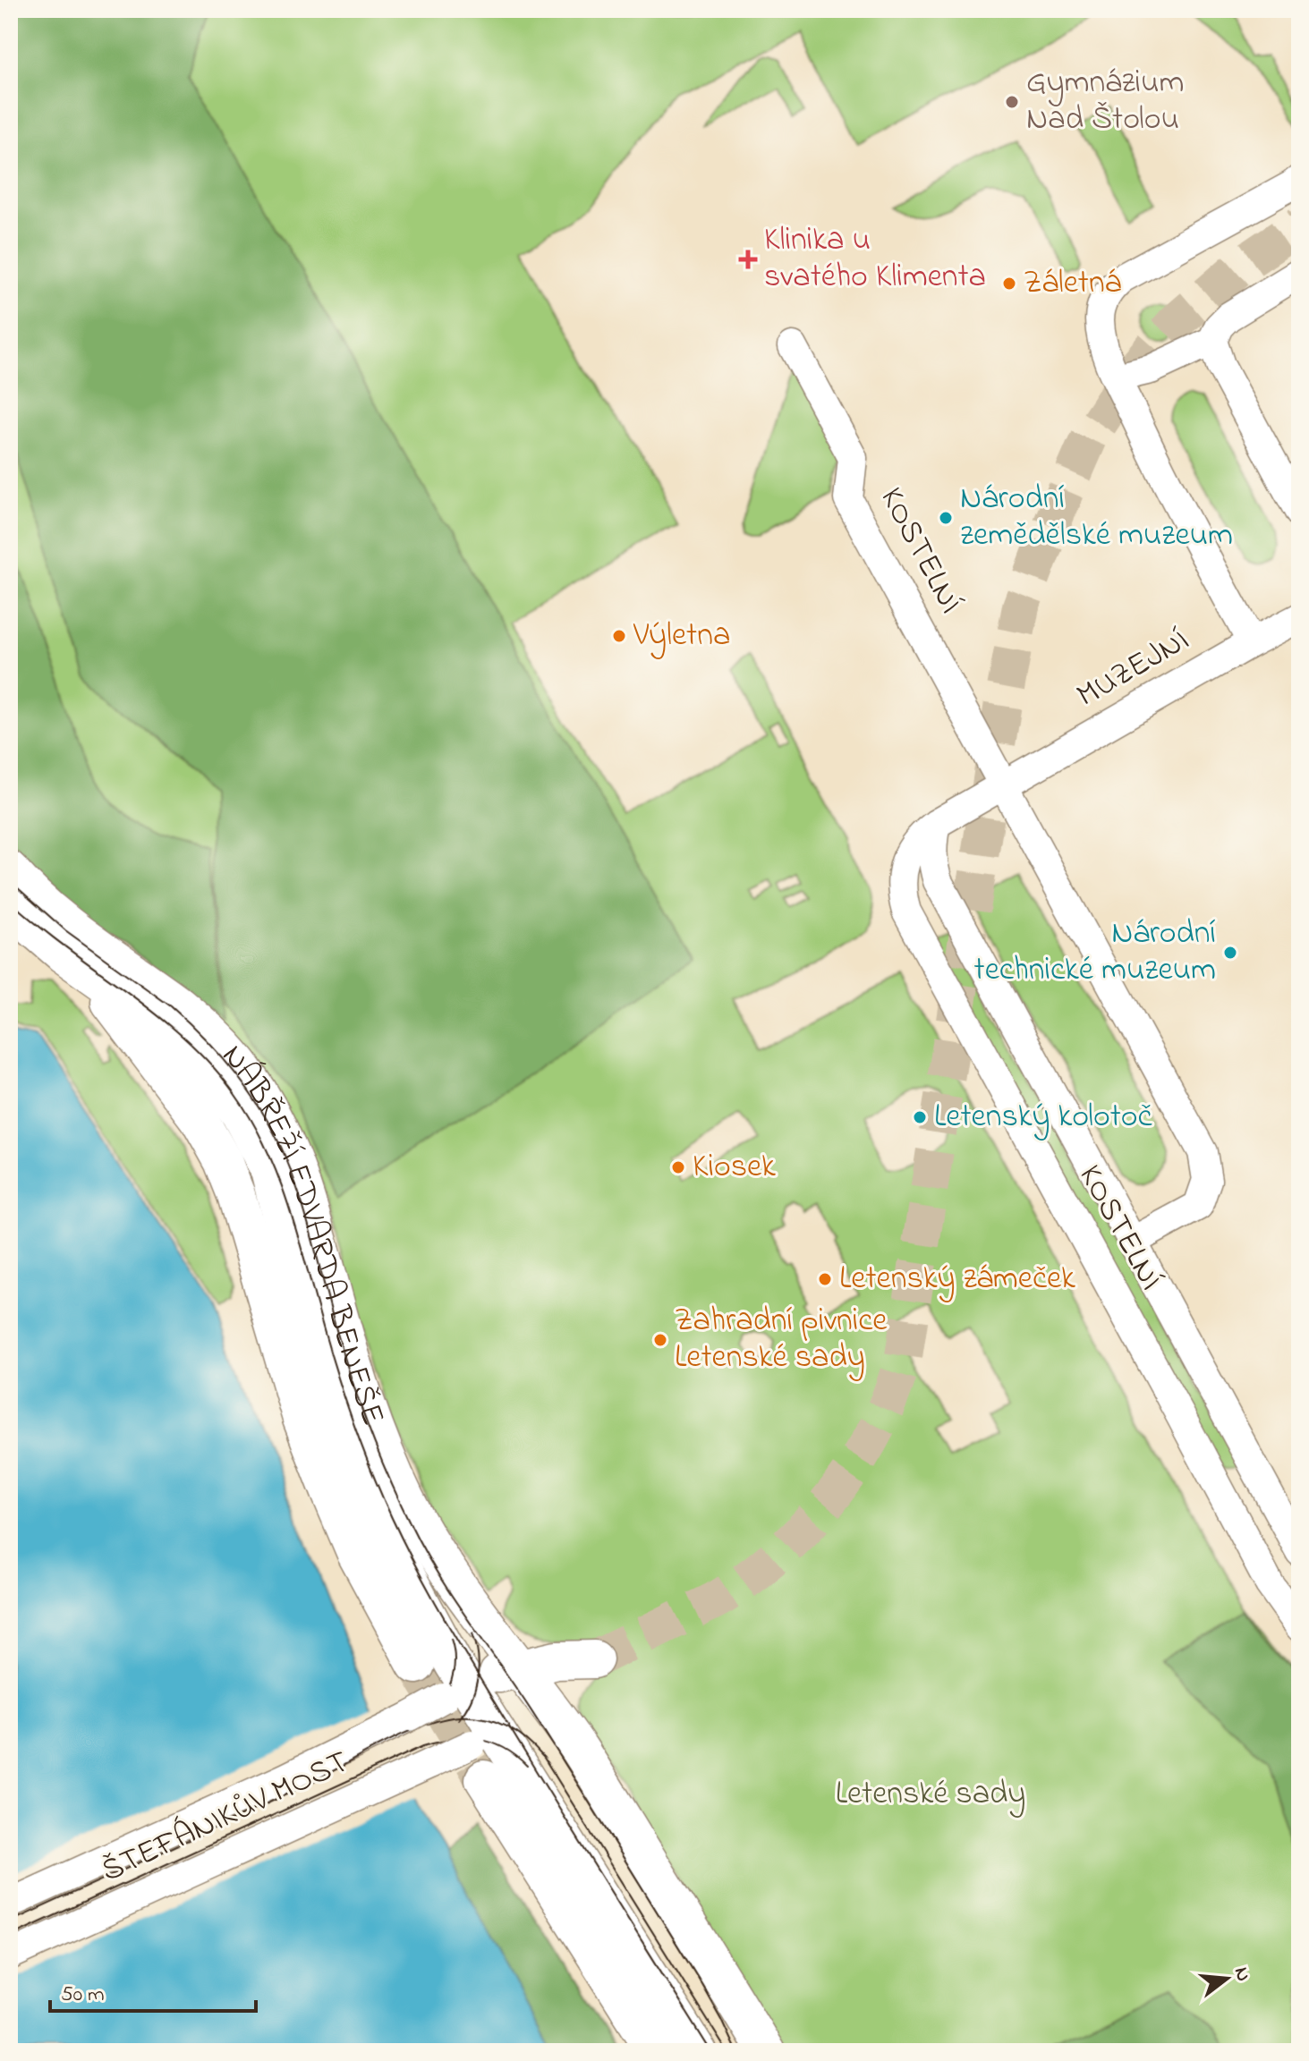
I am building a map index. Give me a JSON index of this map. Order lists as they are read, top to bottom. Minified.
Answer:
{"streets":{"main road":["NÁBŘEŽÍ EDVARDA BENEŠE"],"street":["KOSTELNÍ","MUZEJNÍ","ŠTEFÁNIKŮV MOST"]},"crossings":[["KOSTELNÍ","MUZEJNÍ"],["NÁBŘEŽÍ EDVARDA BENEŠE","ŠTEFÁNIKŮV MOST"]],"parks":["Letenské sady"],"places":{"other":["Gymnázium Nad Štolou","Záletná","Národní zemědělské muzeum","Výletna","Národní technické muzeum","Letenský kolotoč","Kiosek","Letenský zámeček","Zahradní pivnice Letenské sady"],"health":["Klinika u svatého Klimenta"]},"scale_bar":"50 m","north":"right"}
